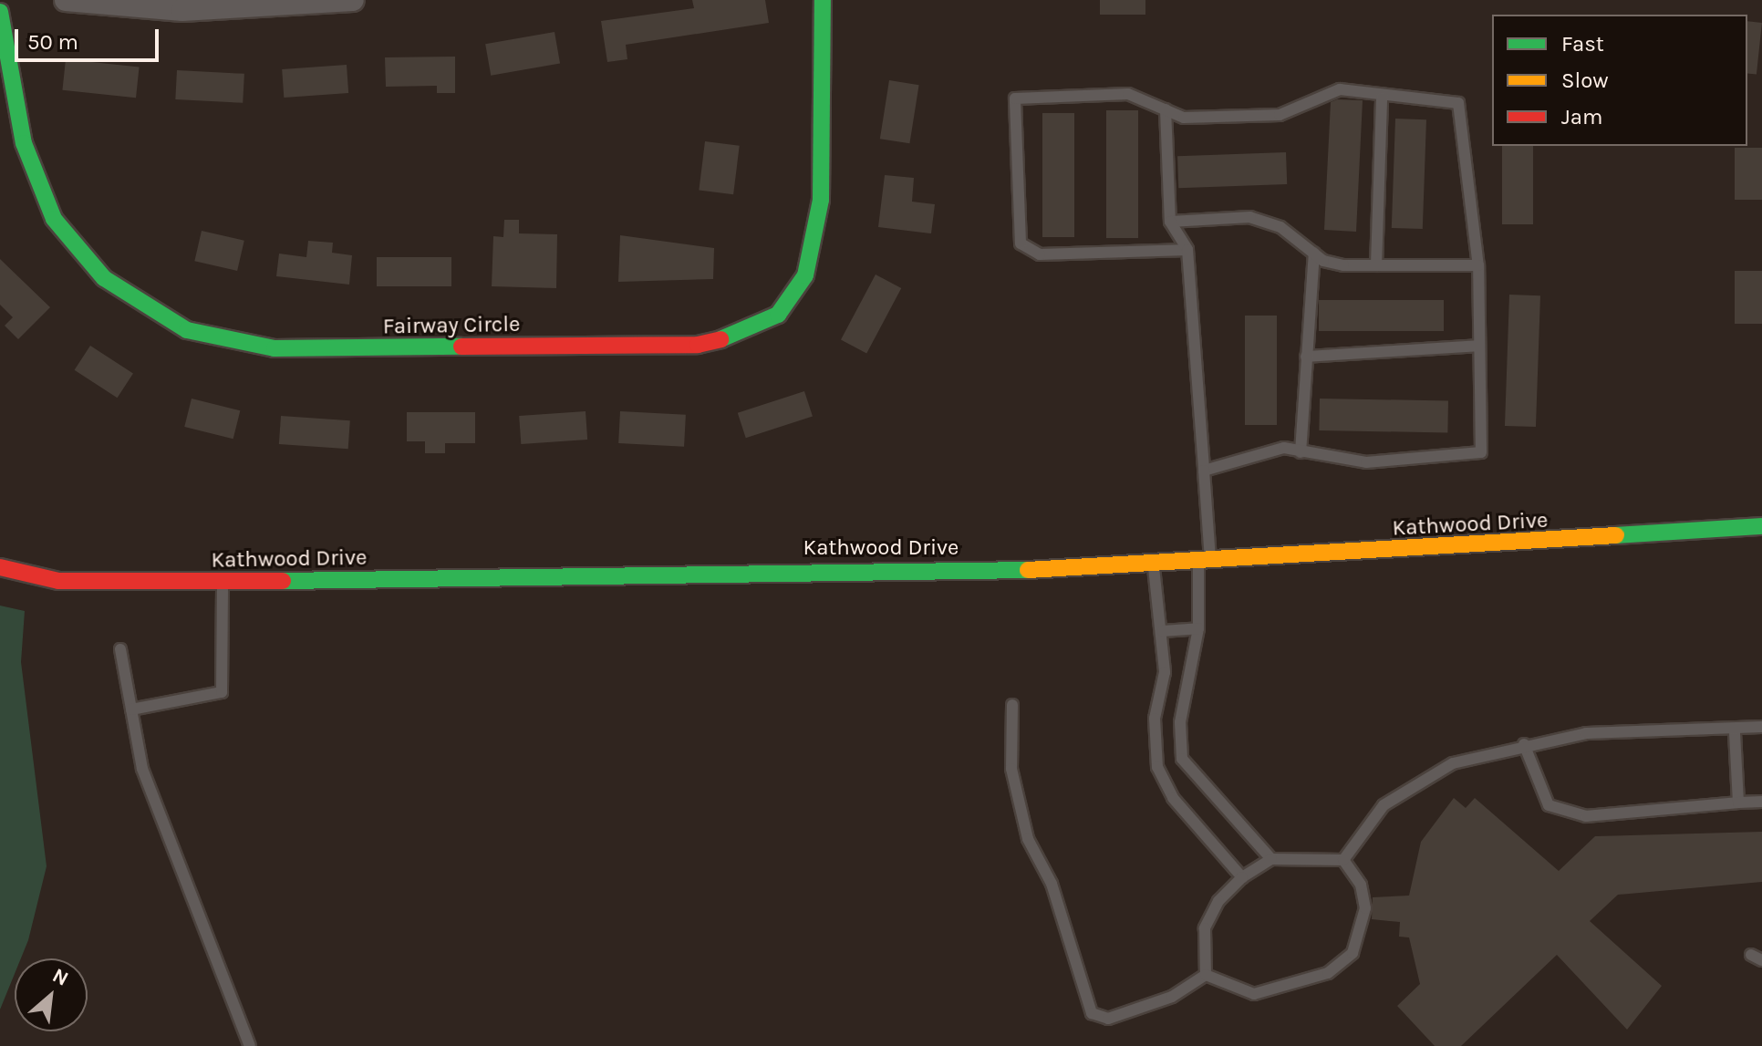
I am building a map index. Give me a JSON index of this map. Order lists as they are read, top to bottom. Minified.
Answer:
{"streets":{"street":["Fairway Circle","Kathwood Drive"]},"legend":["Fast","Slow","Jam"],"scale_bar":"50 m","north":"top right"}
